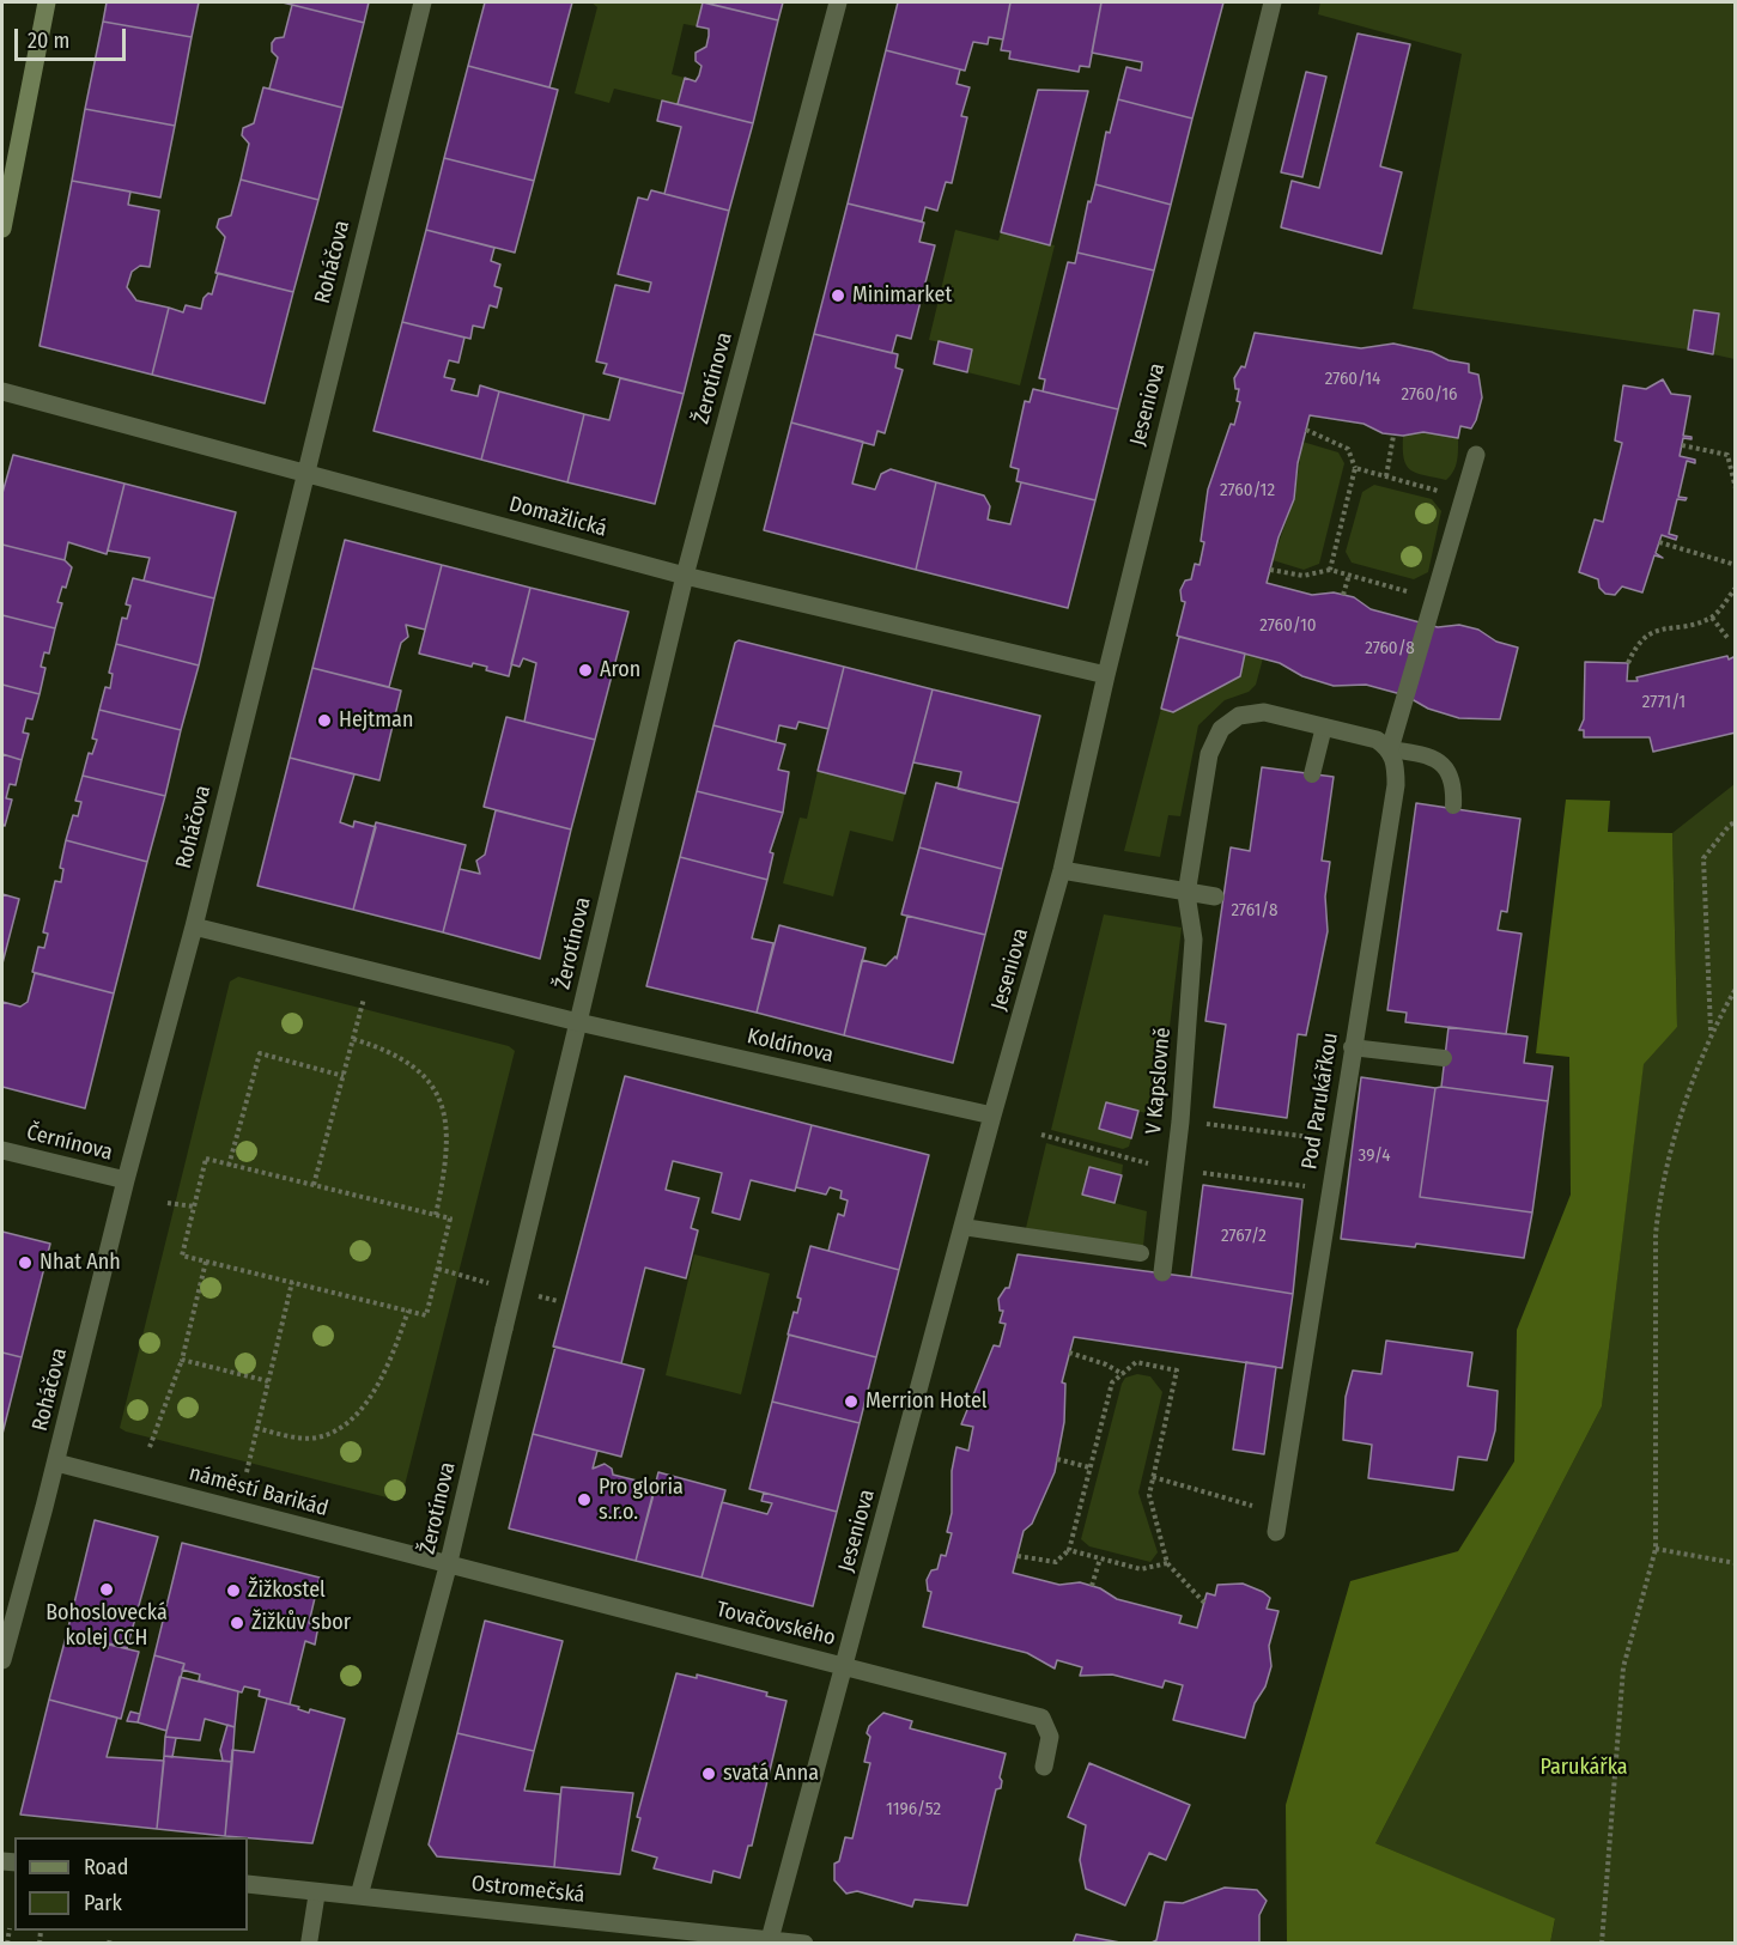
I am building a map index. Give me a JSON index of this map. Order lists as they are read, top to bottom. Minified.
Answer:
{"streets":{"street":["Roháčova","Žerotínova","Jeseniova","Domažlická","Koldínova","V Kapslovně","Pod Parukářkou","Černínova","náměstí Barikád","Tovačovského","Ostromečská"]},"crossings":[["Roháčova","Domažlická"],["Roháčova","Černínova"],["Roháčova","náměstí Barikád"],["Žerotínova","Domažlická"],["Žerotínova","Koldínova"],["Žerotínova","náměstí Barikád"],["Žerotínova","Tovačovského"],["Žerotínova","Ostromečská"],["Jeseniova","Domažlická"],["Jeseniova","Koldínova"],["Jeseniova","Tovačovského"],["Jeseniova","Ostromečská"],["náměstí Barikád","Tovačovského"]],"parks":["Parukářka"],"places":["Minimarket","Aron","Hejtman","Nhat Anh","Merrion Hotel","Pro gloria s.r.o.","Bohoslovecká kolej CCH","Žižkostel","Žižkův sbor","svatá Anna"],"house_numbers":["2760/14","2760/16","2760/12","2760/10","2760/8","2771/1","2761/8","39/4","2767/2","1196/52"],"legend":["Road","Park"],"scale_bar":"20 m"}
